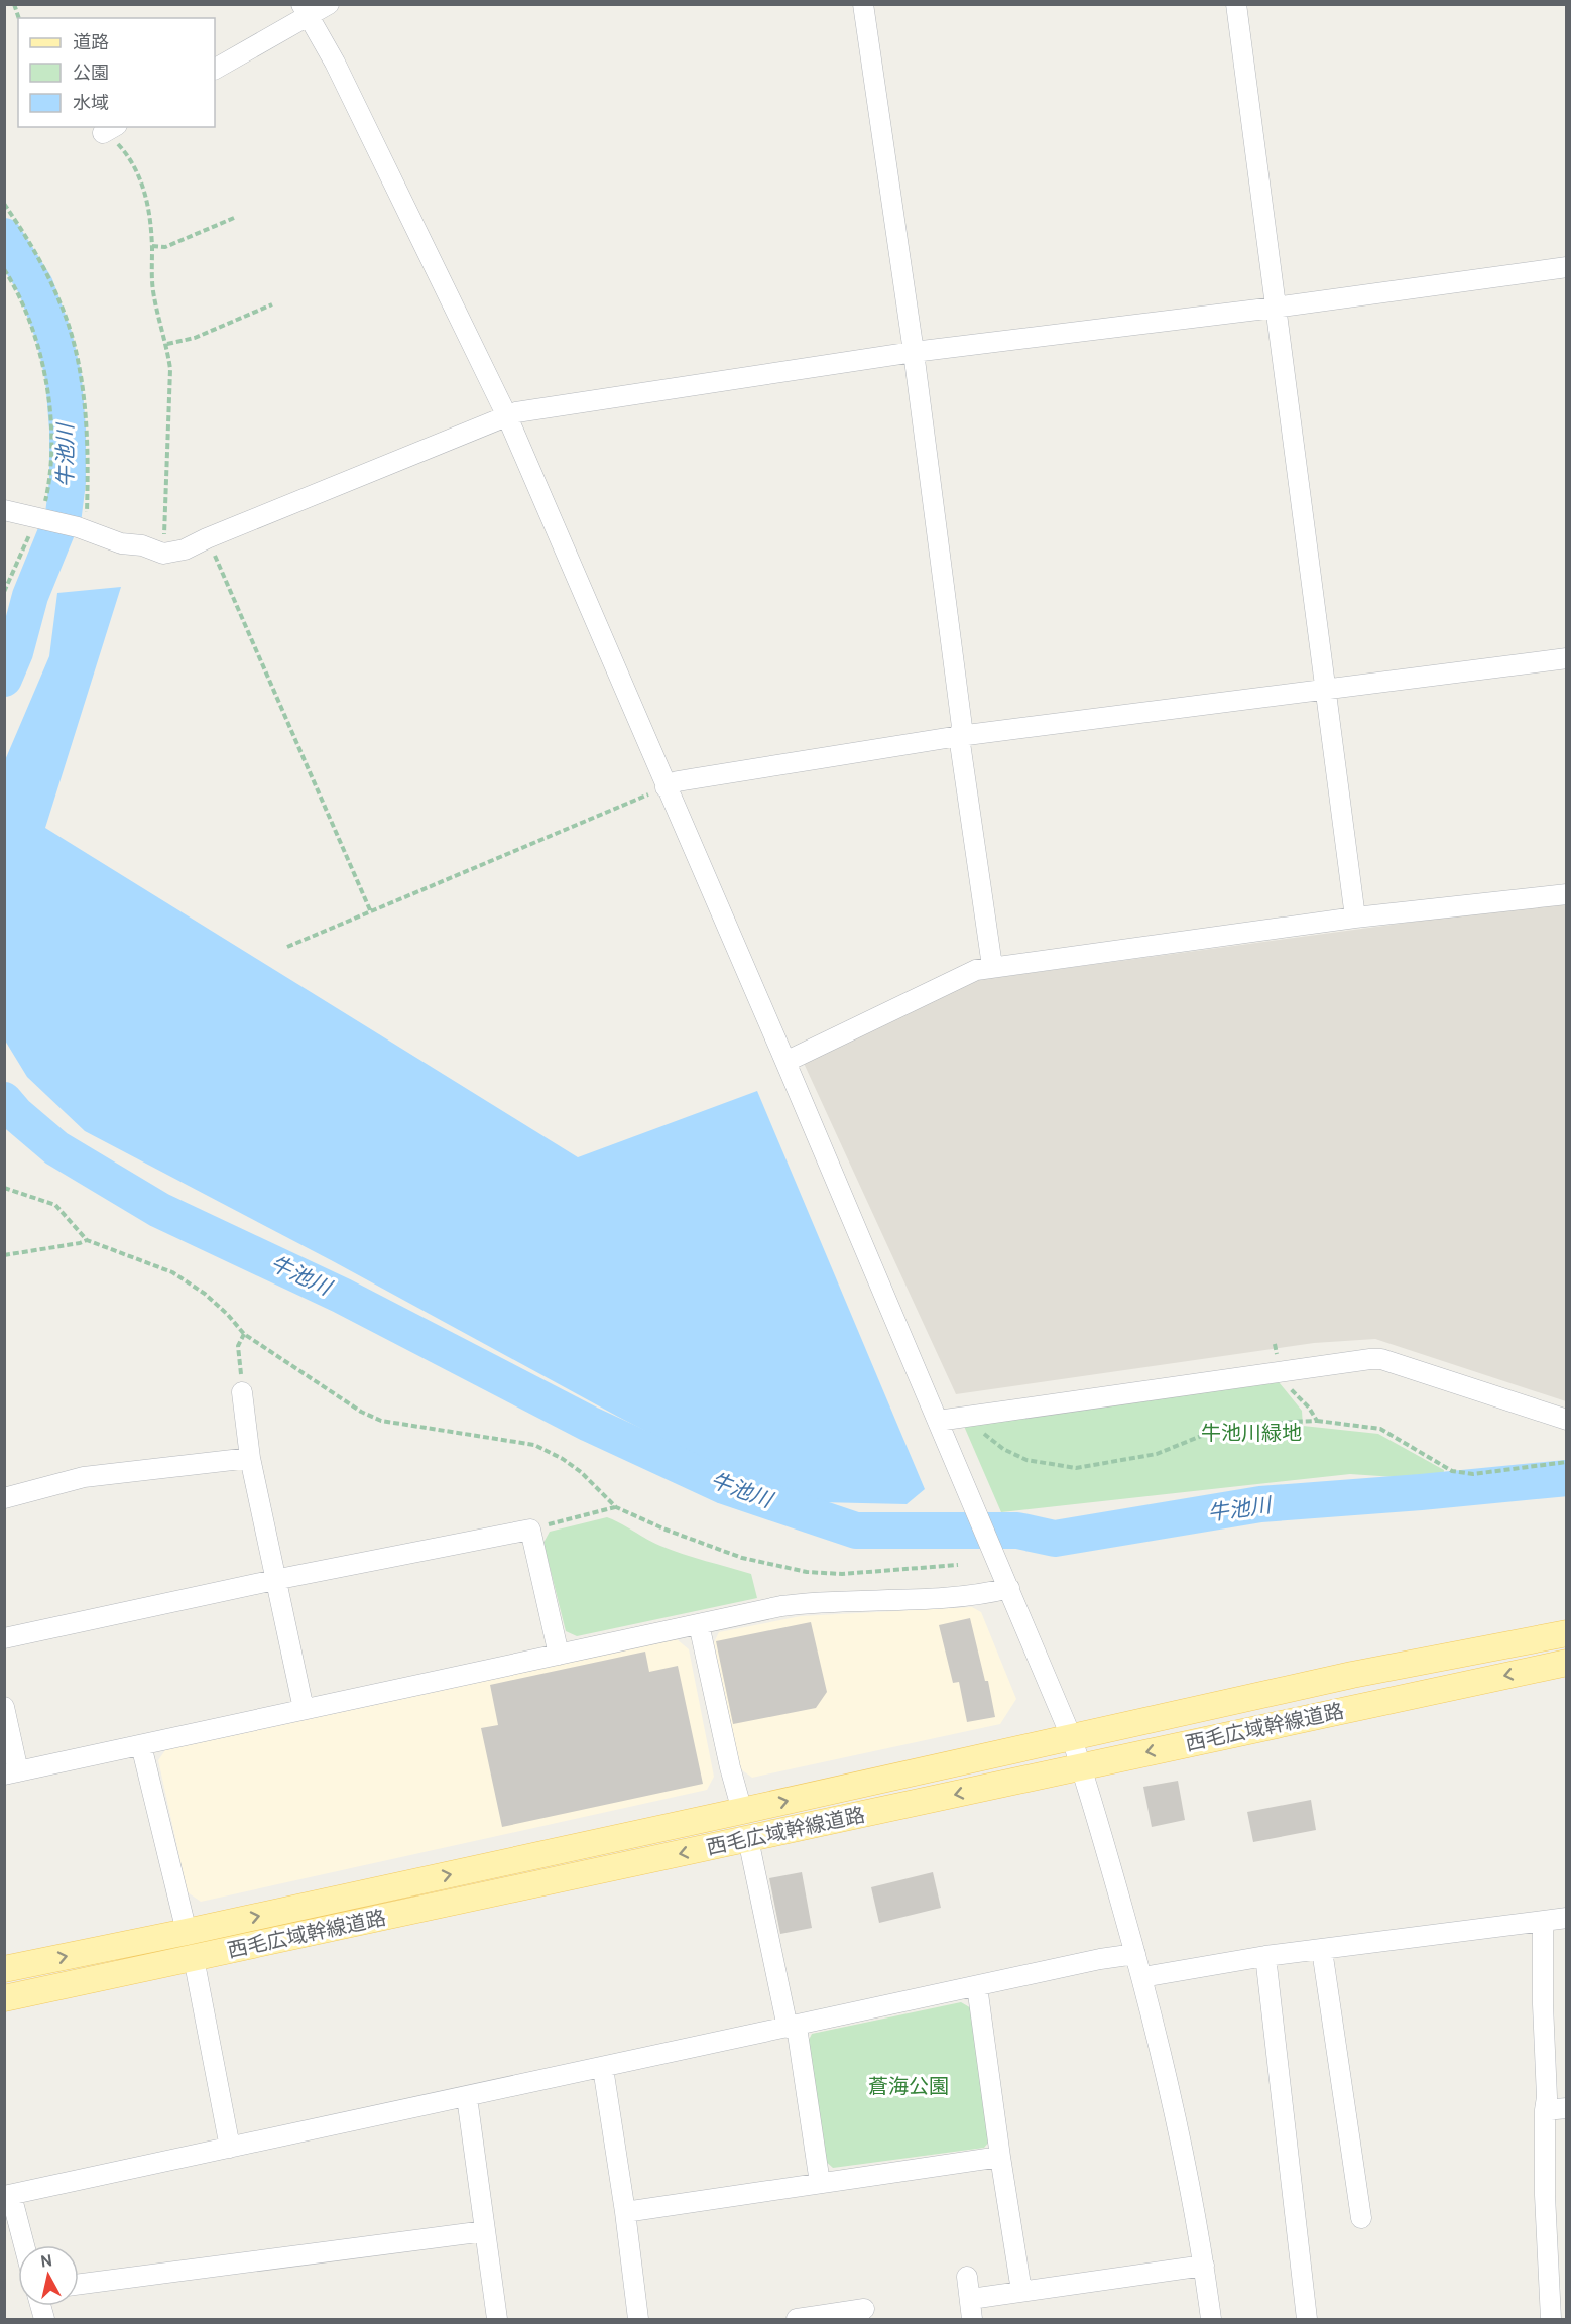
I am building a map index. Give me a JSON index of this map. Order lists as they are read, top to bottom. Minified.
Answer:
{"streets":{"main road":["西毛広域幹線道路"]},"water":["牛池川"],"parks":["牛池川緑地","蒼海公園"],"legend":["道路","公園","水域"],"north":"top"}
